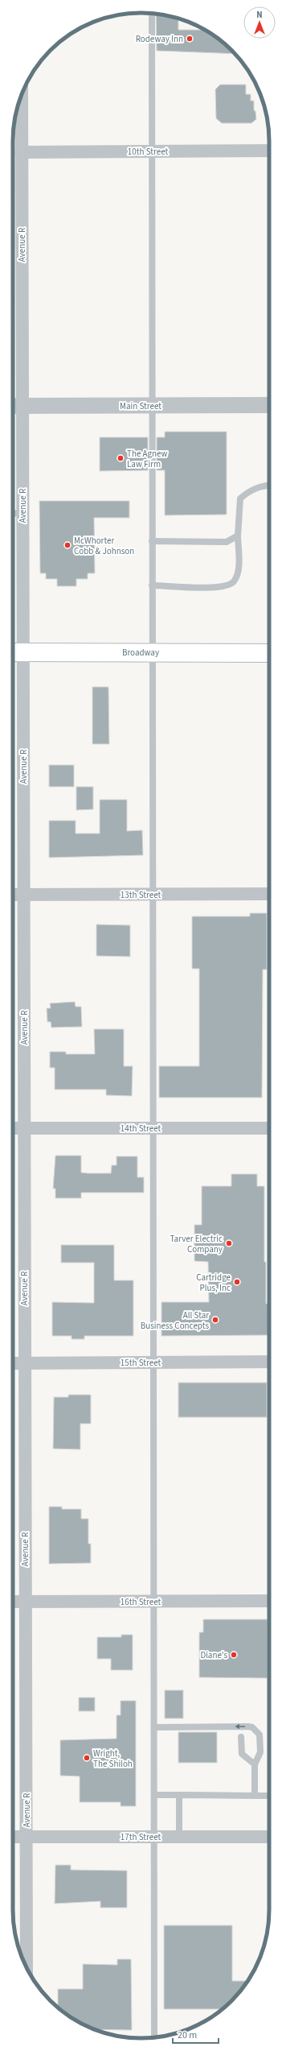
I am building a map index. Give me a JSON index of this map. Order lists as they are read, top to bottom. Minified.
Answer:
{"streets":{"main road":["Broadway"],"street":["10th Street","Avenue R","Main Street","13th Street","14th Street","15th Street","16th Street","17th Street"]},"crossings":[["10th Street","Avenue R"],["Avenue R","Main Street"],["Avenue R","Broadway"],["Avenue R","13th Street"],["Avenue R","14th Street"],["Avenue R","15th Street"],["Avenue R","16th Street"],["Avenue R","17th Street"]],"places":["Rodeway Inn","The Agnew Law Firm","McWhorter Cobb & Johnson","Tarver Electric Company","Cartridge Plus, Inc","All Star Business Concepts","Diane's","Wright, The Shiloh"],"scale_bar":"20 m","north":"top"}
